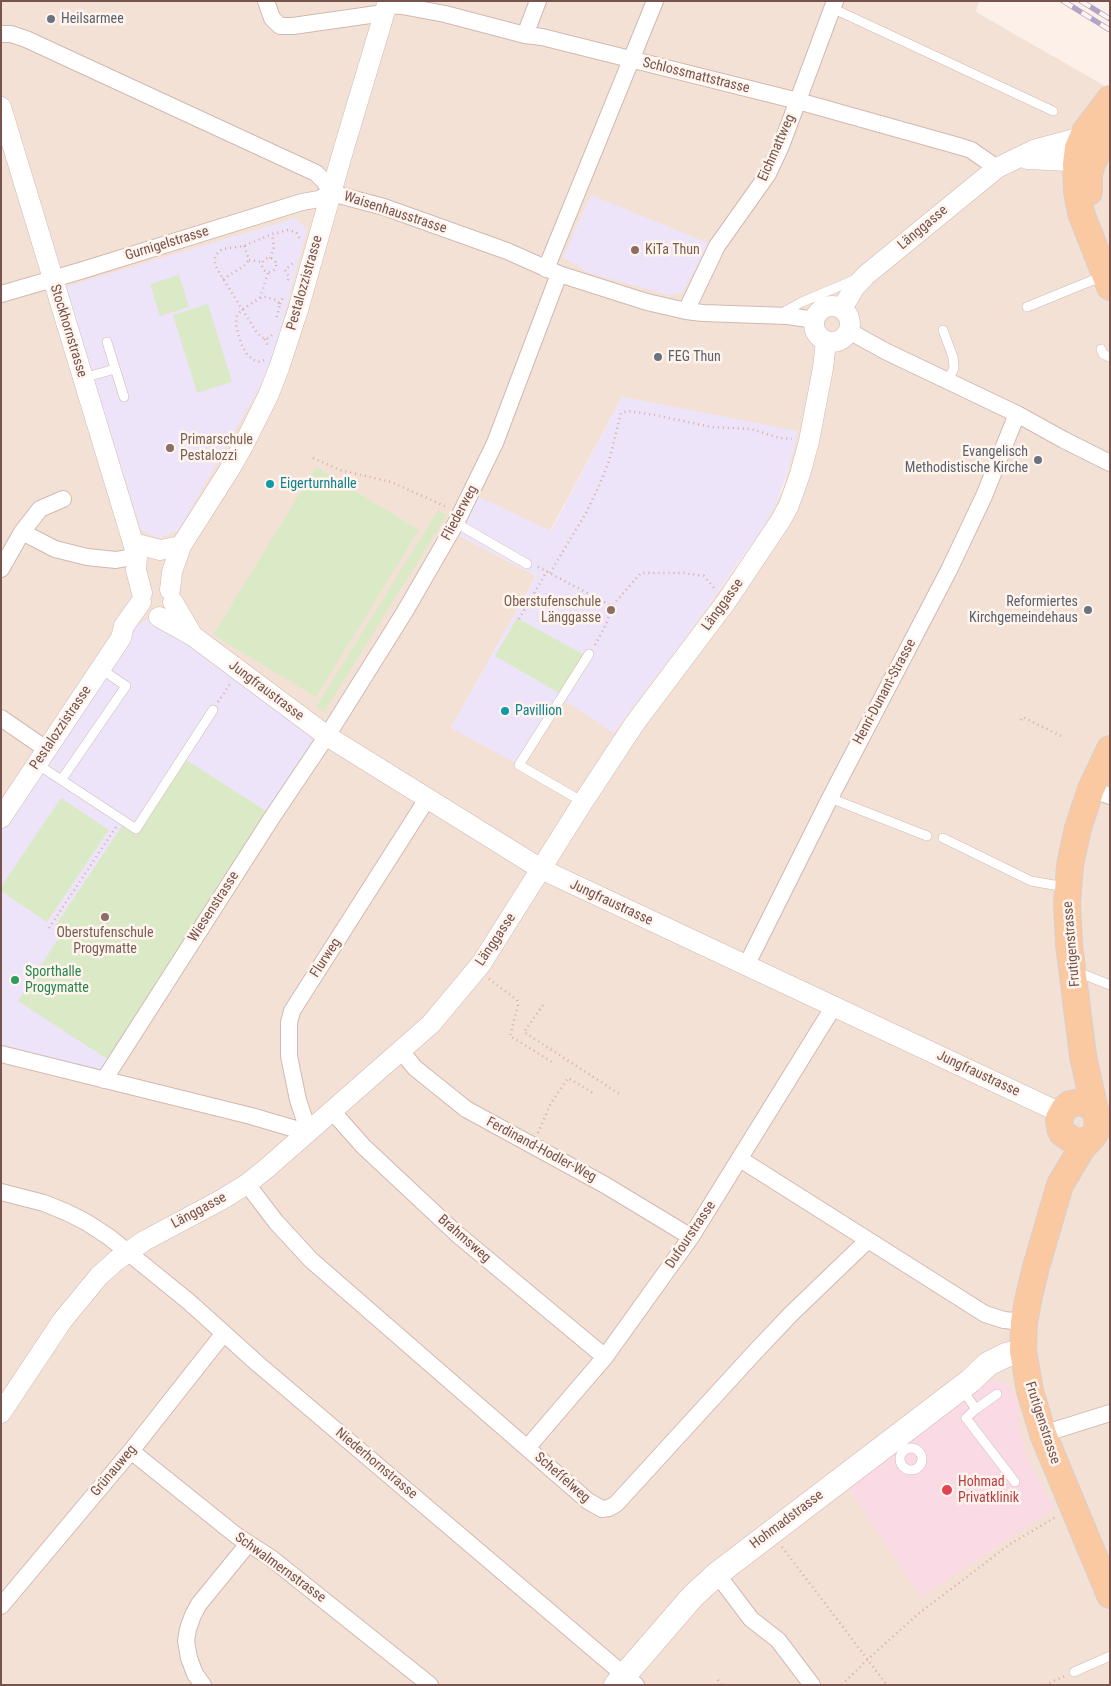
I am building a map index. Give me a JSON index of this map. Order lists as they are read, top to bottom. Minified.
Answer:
{"streets":{"main road":["Frutigenstrasse","Hohmadstrasse"],"street":["Schlossmattstrasse","Eichmattweg","Waisenhausstrasse","Länggasse","Gurnigelstrasse","Pestalozzistrasse","Stockhornstrasse","Fliederweg","Jungfraustrasse","Henri-Dunant-Strasse","Wiesenstrasse","Flurweg","Ferdinand-Hodler-Weg","Dufourstrasse","Brahmsweg","Niederhornstrasse","Grünauweg","Scheffelweg","Schwalmernstrasse"]},"crossings":[["Schlossmattstrasse","Eichmattweg"],["Schlossmattstrasse","Länggasse"],["Schlossmattstrasse","Pestalozzistrasse"],["Schlossmattstrasse","Fliederweg"],["Eichmattweg","Waisenhausstrasse"],["Waisenhausstrasse","Länggasse"],["Waisenhausstrasse","Gurnigelstrasse"],["Waisenhausstrasse","Pestalozzistrasse"],["Waisenhausstrasse","Fliederweg"],["Länggasse","Jungfraustrasse"],["Länggasse","Flurweg"],["Länggasse","Ferdinand-Hodler-Weg"],["Länggasse","Brahmsweg"],["Länggasse","Niederhornstrasse"],["Länggasse","Scheffelweg"],["Gurnigelstrasse","Pestalozzistrasse"],["Gurnigelstrasse","Stockhornstrasse"],["Pestalozzistrasse","Stockhornstrasse"],["Pestalozzistrasse","Jungfraustrasse"],["Stockhornstrasse","Jungfraustrasse"],["Fliederweg","Jungfraustrasse"],["Fliederweg","Wiesenstrasse"],["Jungfraustrasse","Henri-Dunant-Strasse"],["Jungfraustrasse","Wiesenstrasse"],["Jungfraustrasse","Frutigenstrasse"],["Jungfraustrasse","Flurweg"],["Jungfraustrasse","Dufourstrasse"],["Frutigenstrasse","Hohmadstrasse"],["Ferdinand-Hodler-Weg","Dufourstrasse"],["Dufourstrasse","Brahmsweg"],["Dufourstrasse","Scheffelweg"],["Niederhornstrasse","Grünauweg"],["Niederhornstrasse","Hohmadstrasse"],["Grünauweg","Schwalmernstrasse"]],"places":["Heilsarmee","KiTa Thun","FEG Thun","Primarschule Pestalozzi","Evangelisch Methodistische Kirche","Eigerturnhalle","Oberstufenschule Länggasse","Reformiertes Kirchgemeindehaus","Pavillion","Oberstufenschule Progymatte","Sporthalle Progymatte","Hohmad Privatklinik"]}
